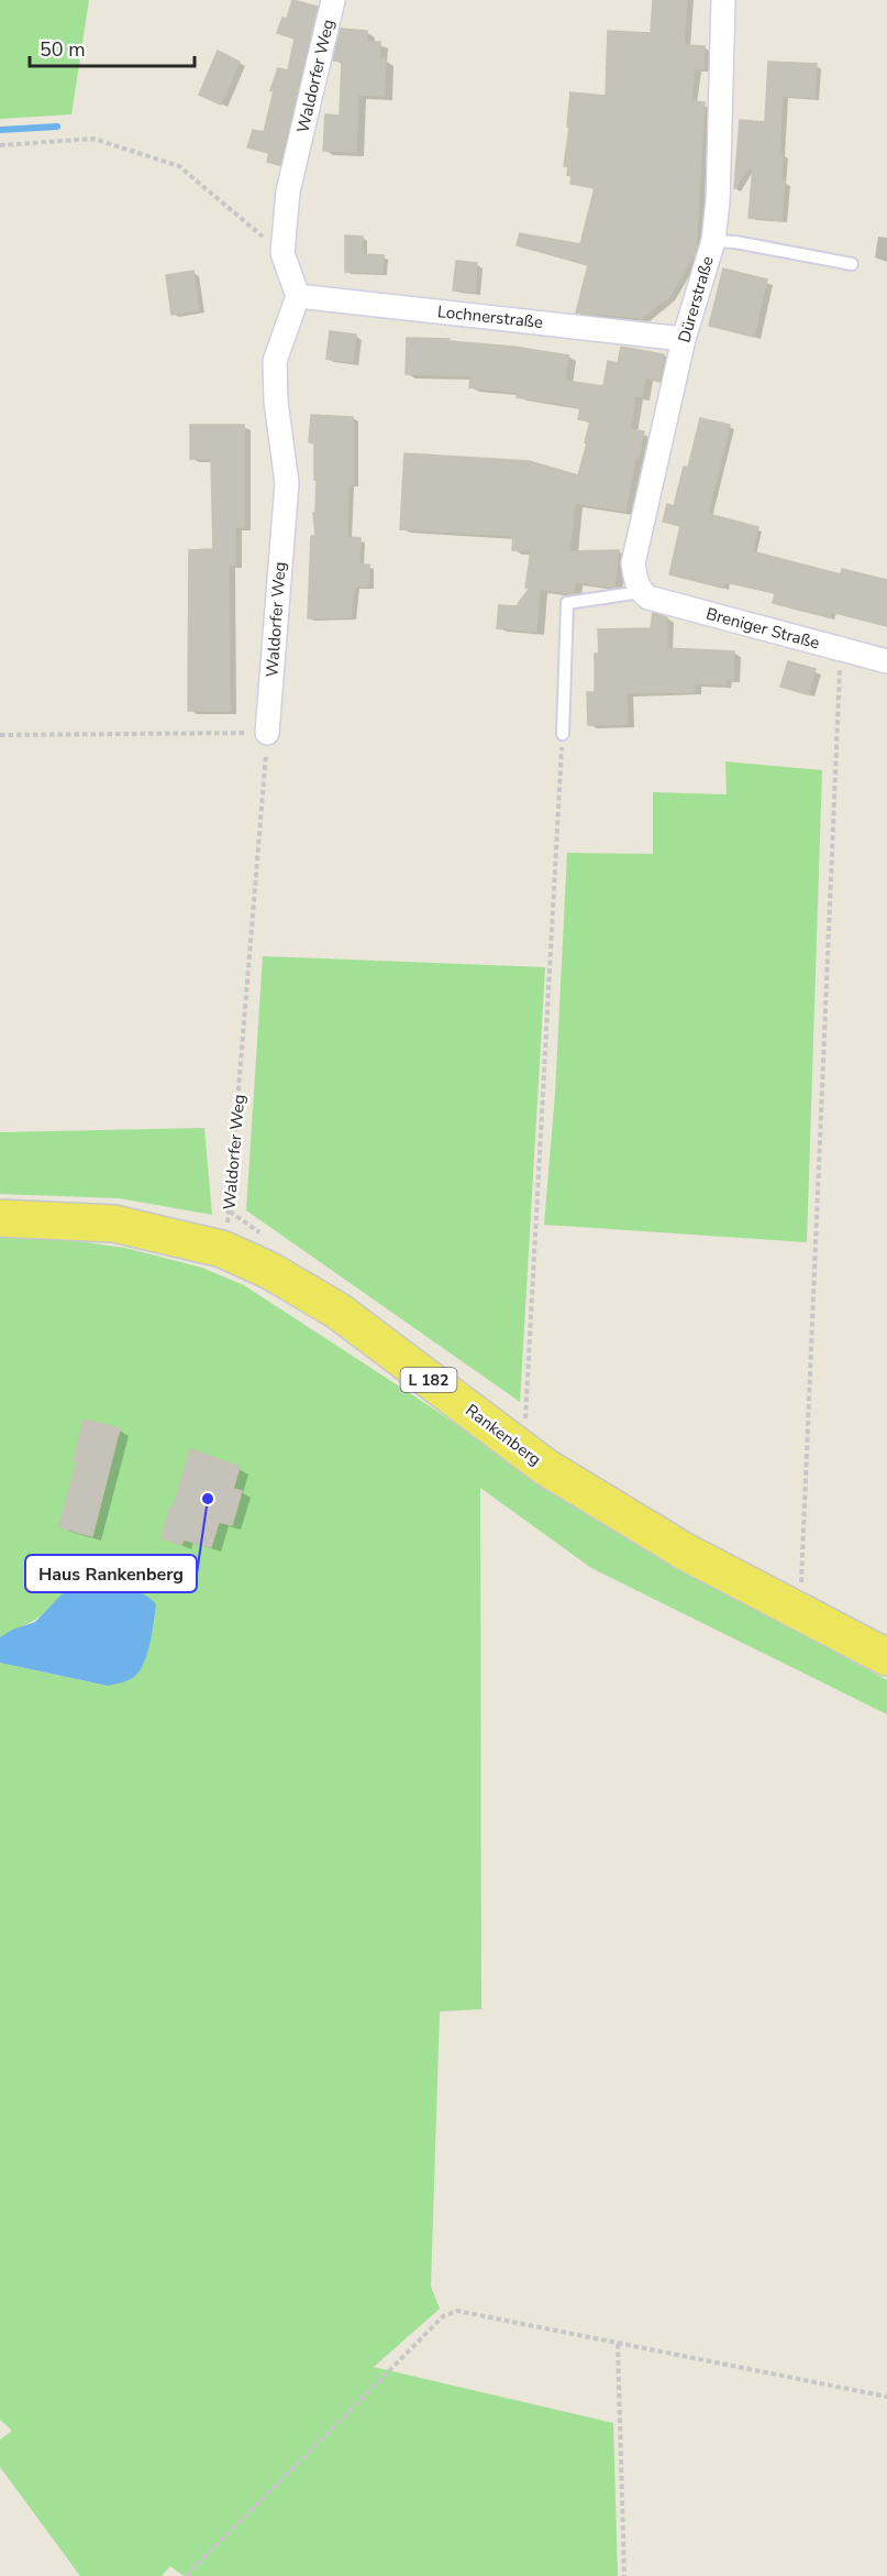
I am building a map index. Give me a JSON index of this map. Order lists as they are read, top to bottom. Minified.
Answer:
{"streets":{"main road":["L 182","Rankenberg"],"street":["Waldorfer Weg","Dürerstraße","Lochnerstraße","Breniger Straße"]},"crossings":[["Waldorfer Weg","Lochnerstraße"],["Waldorfer Weg","Rankenberg"],["Dürerstraße","Lochnerstraße"],["Dürerstraße","Breniger Straße"]],"places":["Haus Rankenberg"],"scale_bar":"50 m"}
